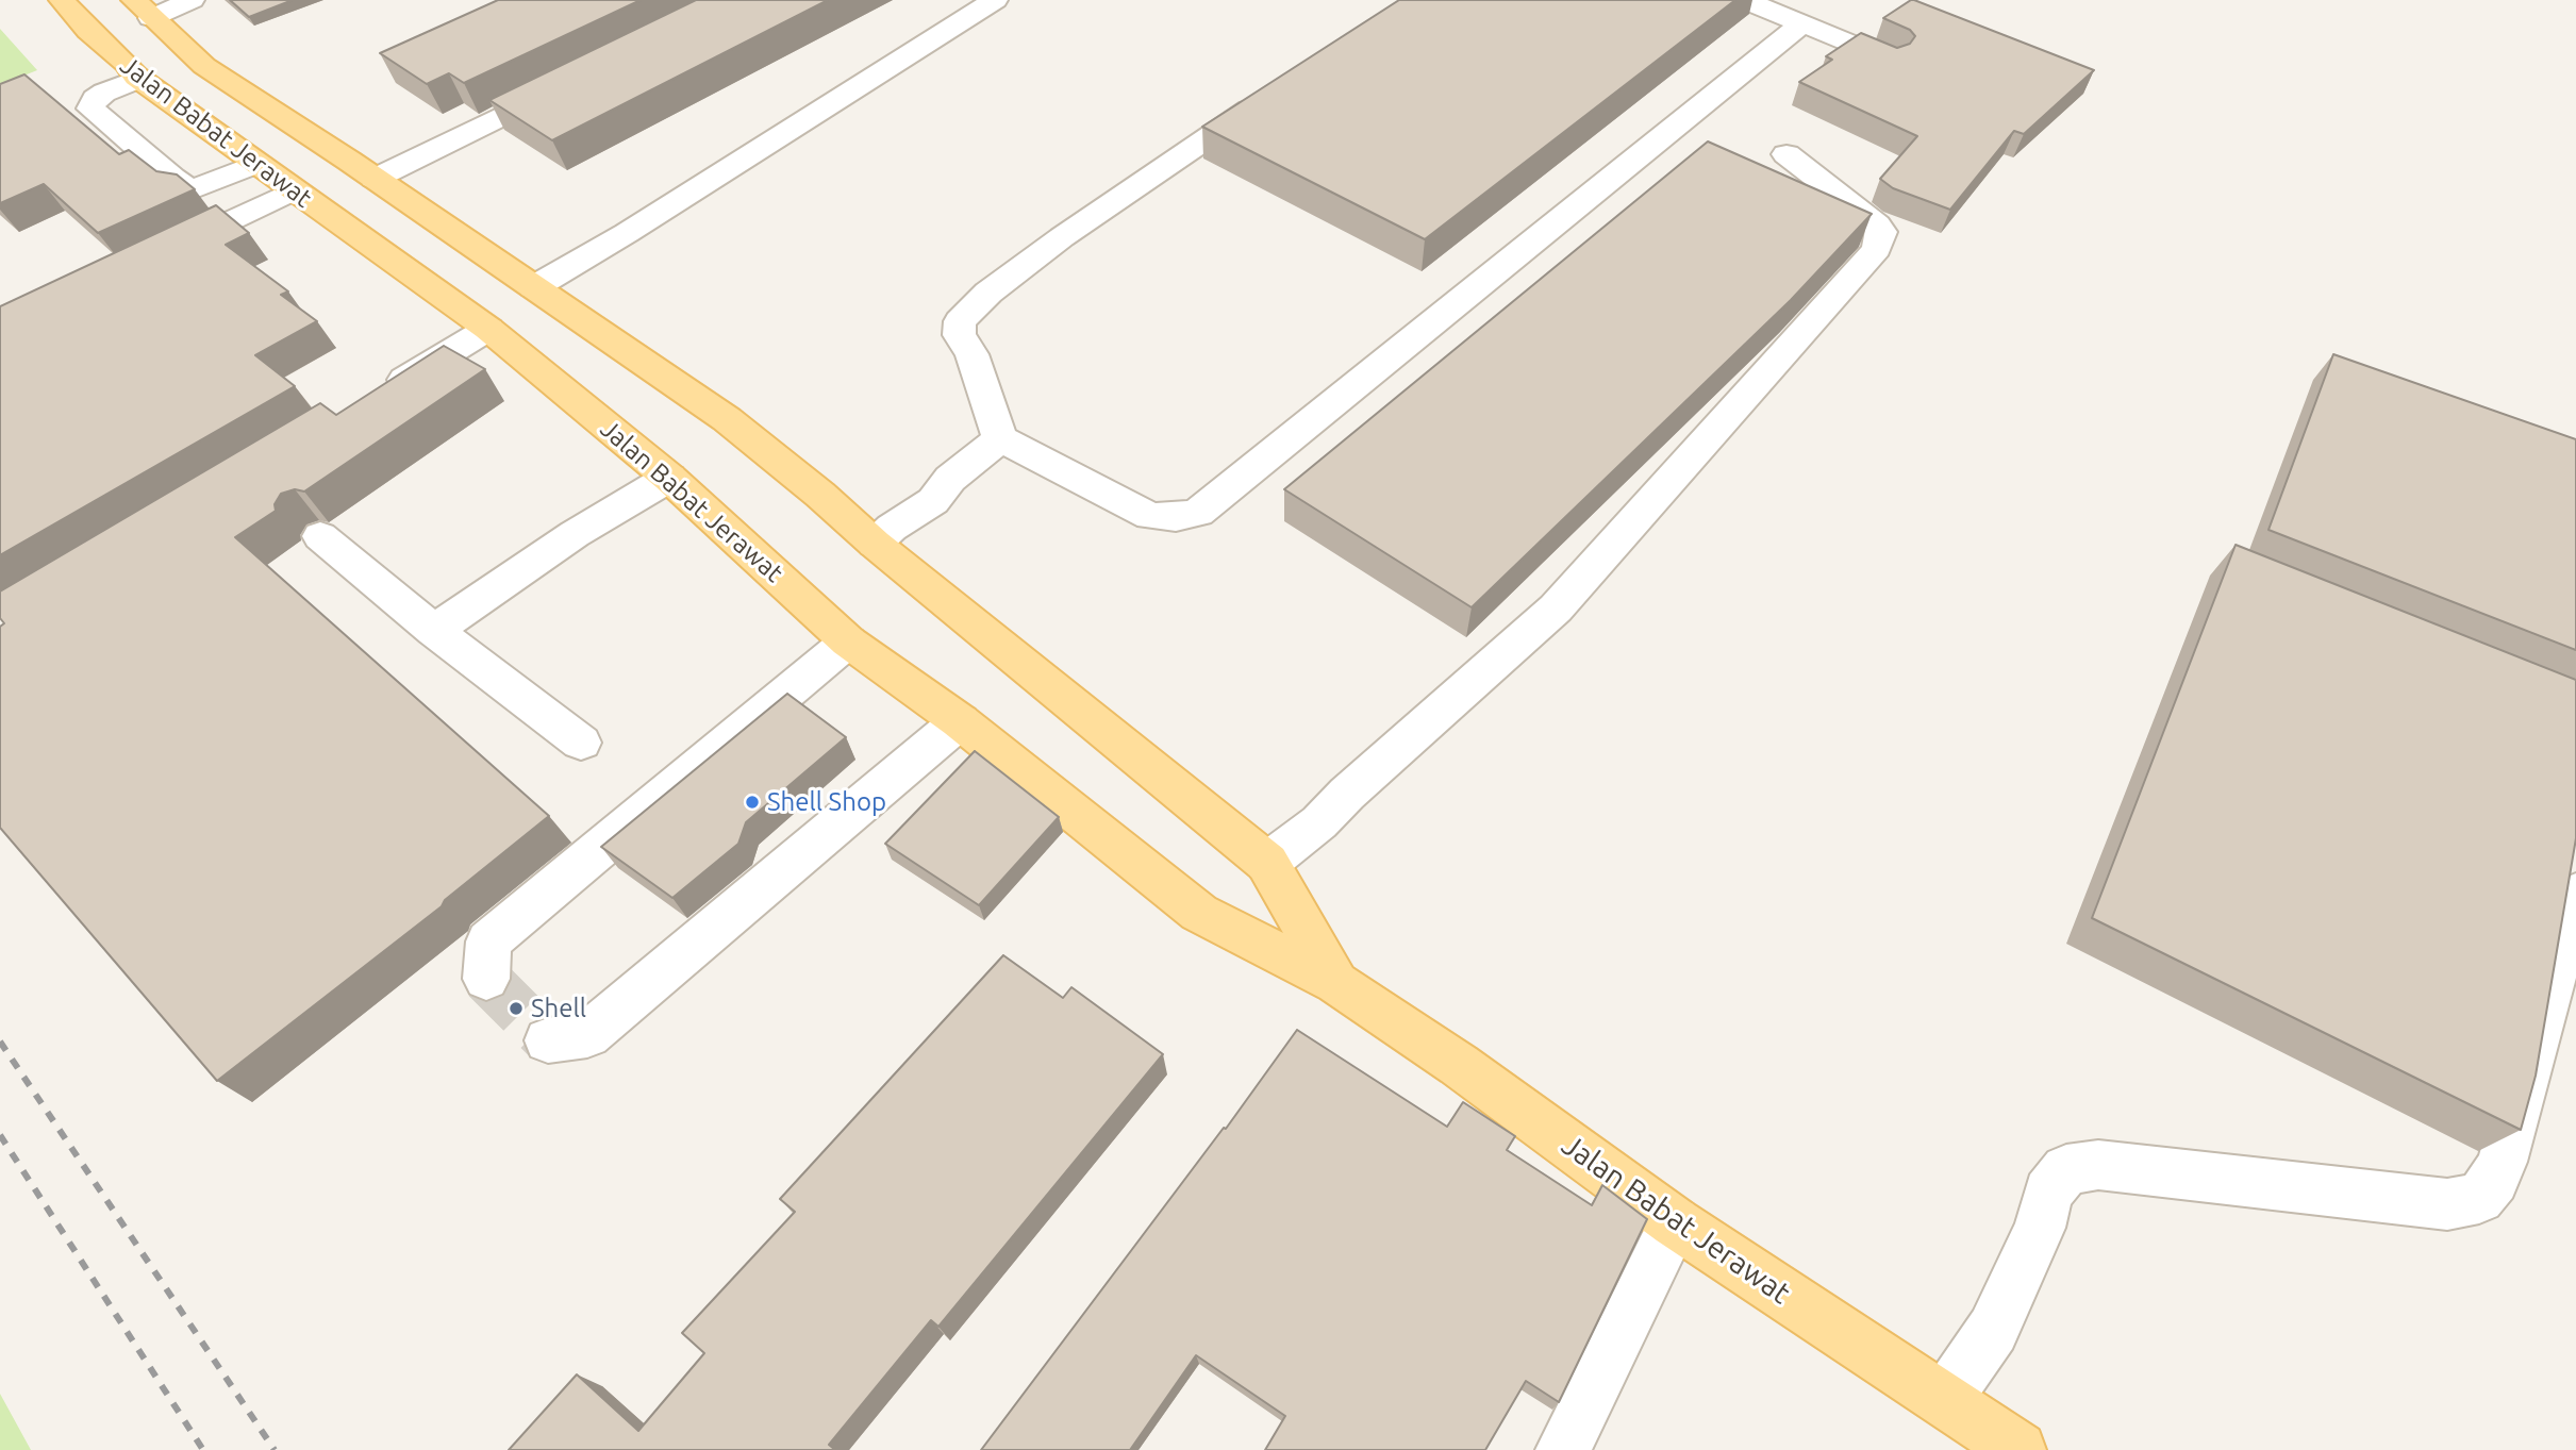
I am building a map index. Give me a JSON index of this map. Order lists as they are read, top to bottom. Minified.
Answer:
{"streets":{"main road":["Jalan Babat Jerawat"]},"places":["Shell Shop","Shell"]}
